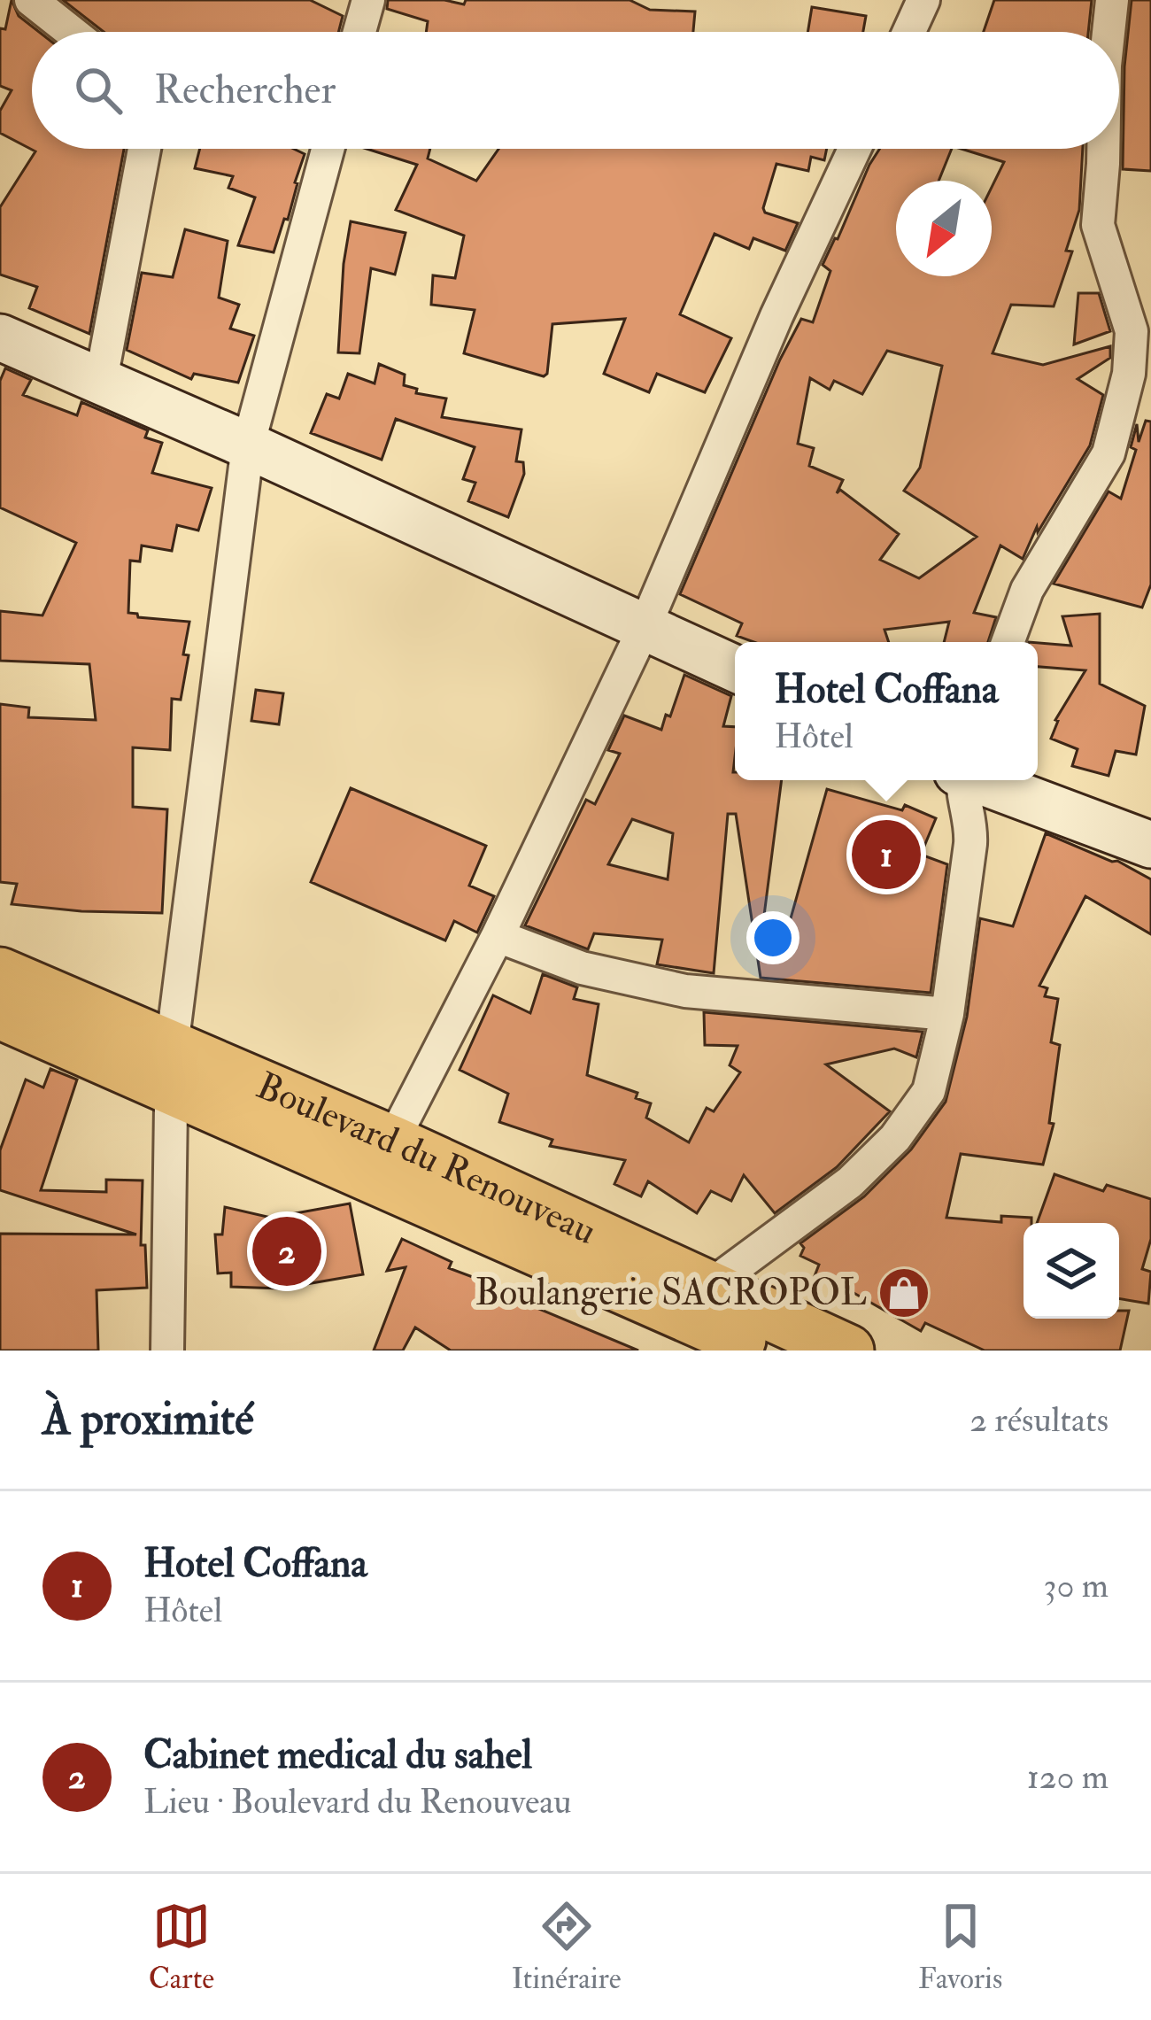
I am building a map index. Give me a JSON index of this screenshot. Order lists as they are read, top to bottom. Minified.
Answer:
{"streets":{"main road":["Boulevard du Renouveau"]},"places":{"shop":["Boulangerie SACROPOL"]},"north":"bottom left","page":{"search":"Rechercher","popup":["Hotel Coffana","Hôtel"],"pins":["1","2"],"heading":["À proximité","2 résultats"],"list":[{"mark":"1","name":"Hotel Coffana","note":"Hôtel","value":"30 m"},{"mark":"2","name":"Cabinet medical du sahel","note":"Lieu · Boulevard du Renouveau","value":"120 m"}],"nav":["Carte","Itinéraire","Favoris"]}}
